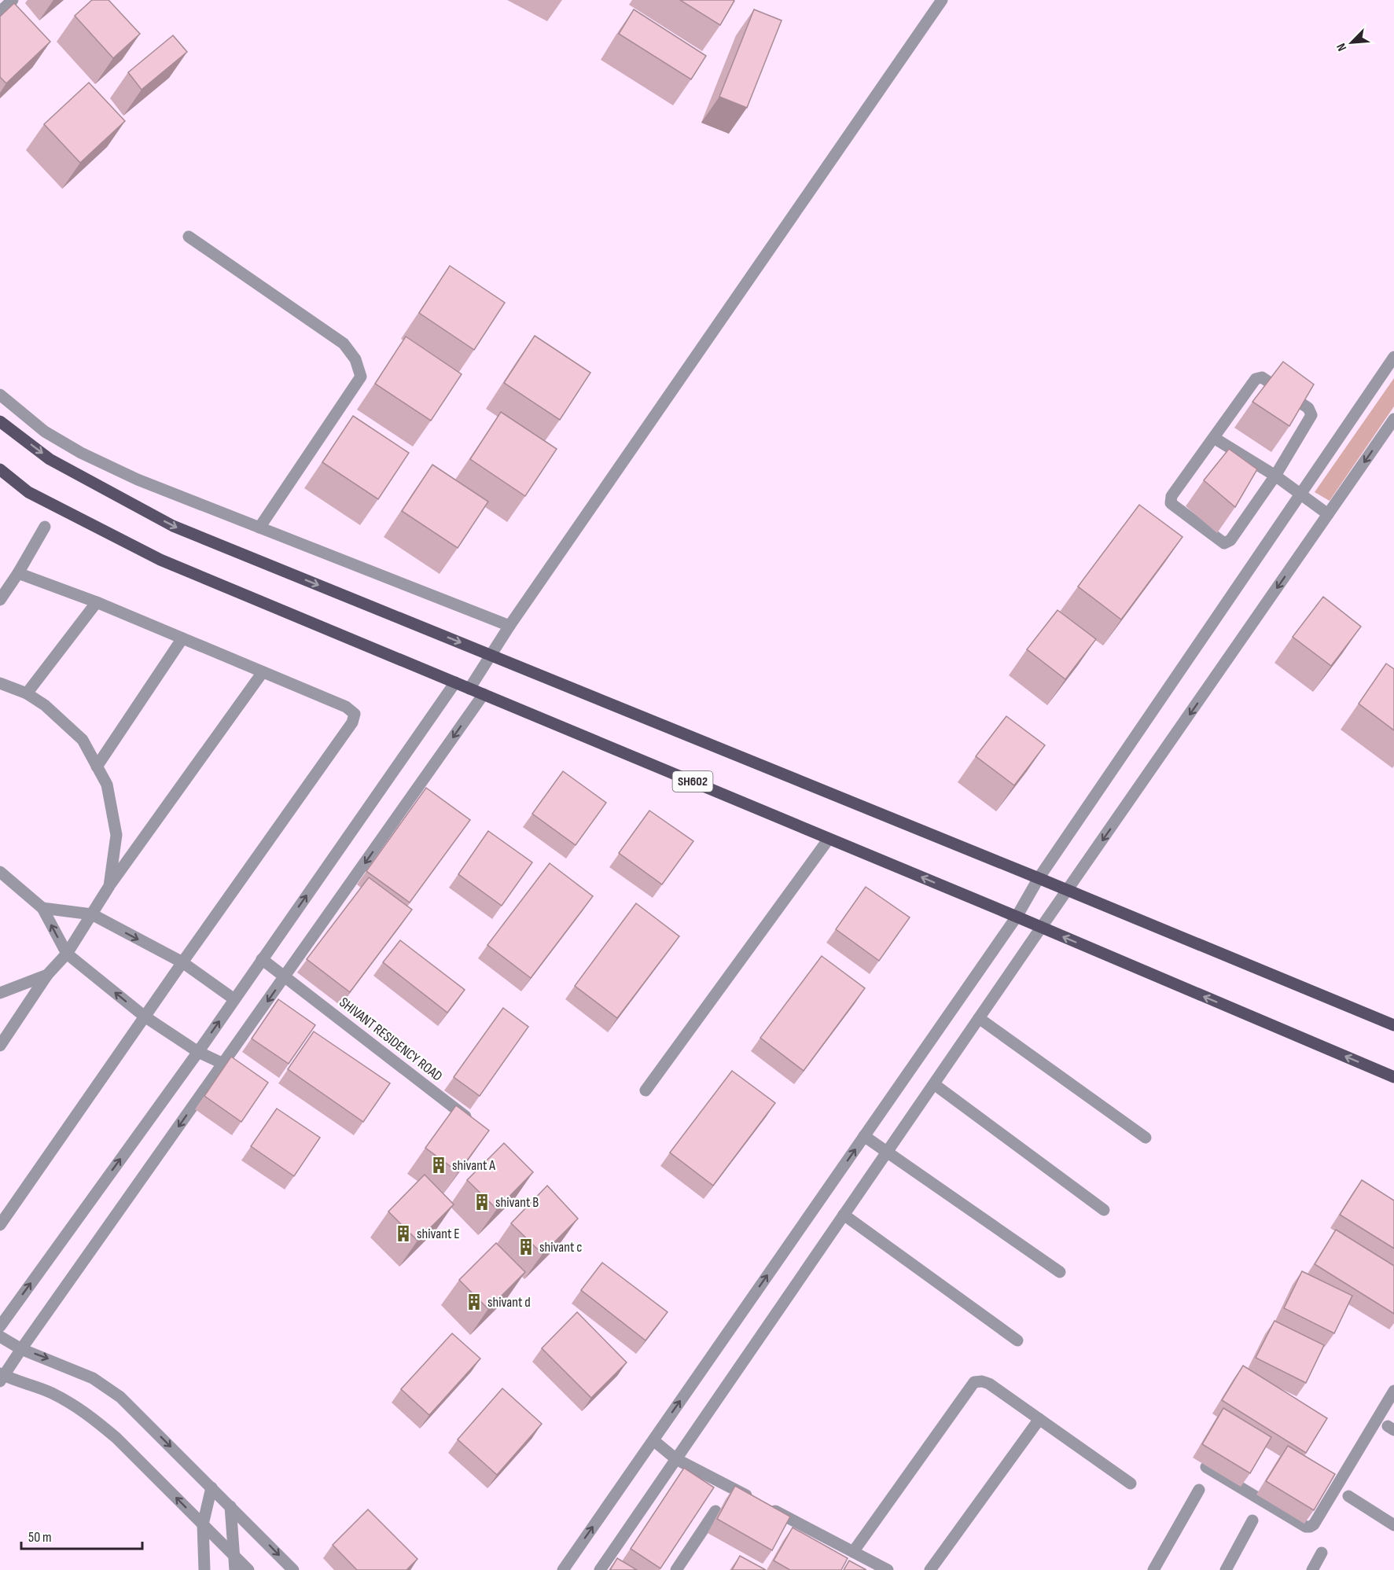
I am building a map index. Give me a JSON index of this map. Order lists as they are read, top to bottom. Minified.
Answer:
{"streets":{"main road":["SH602"],"street":["SHIVANT RESIDENCY ROAD"]},"places":{"building":["shivant A","shivant B","shivant E","shivant c","shivant d"]},"scale_bar":"50 m","north":"bottom left"}
